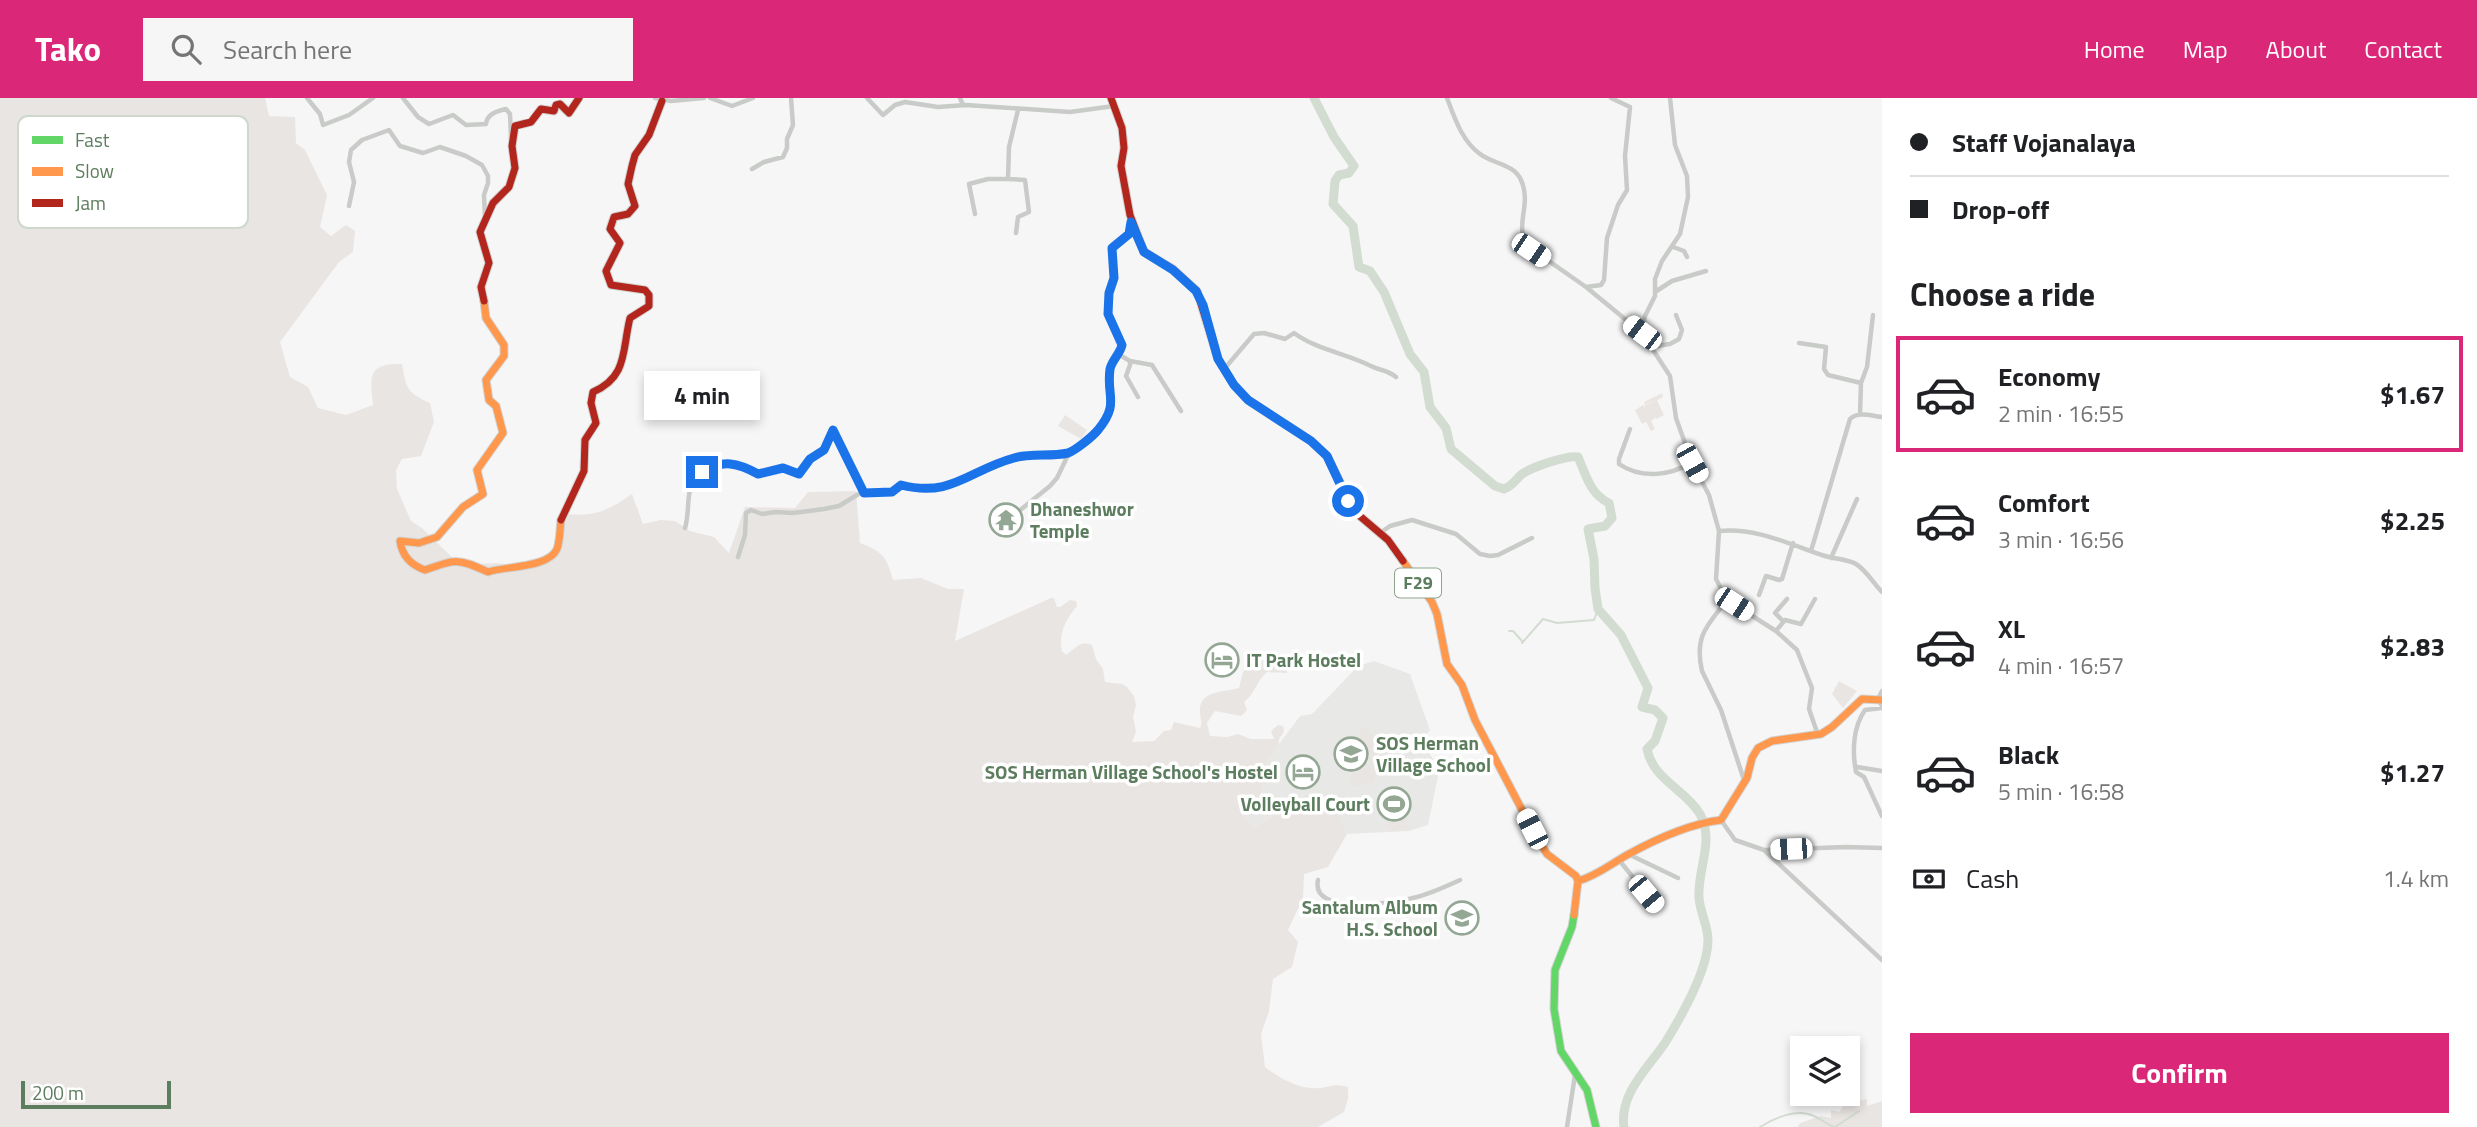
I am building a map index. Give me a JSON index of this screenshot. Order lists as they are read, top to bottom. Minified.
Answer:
{"streets":{"street":["F29"]},"places":{"temple":["Dhaneshwor Temple"],"hotel":["IT Park Hostel","SOS Herman Village School's Hostel"],"school or university":["SOS Herman Village School","Santalum Album H.S. School"],"sports":["Volleyball Court"]},"legend":["Fast","Slow","Jam"],"scale_bar":"200 m","page":{"header":"Tako","search":"Search here","nav":["Home","Map","About","Contact"],"banner":["Staff Vojanalaya","Drop-off"],"heading":"Choose a ride","list":[{"name":"Economy","note":"2 min · 16:55","value":"$1.67"},{"name":"Comfort","note":"3 min · 16:56","value":"$2.25"},{"name":"XL","note":"4 min · 16:57","value":"$2.83"},{"name":"Black","note":"5 min · 16:58","value":"$1.27"}],"bubble":"4 min","pay":["Cash","1.4 km"],"buttons":"Confirm","scale":"200 m"}}
